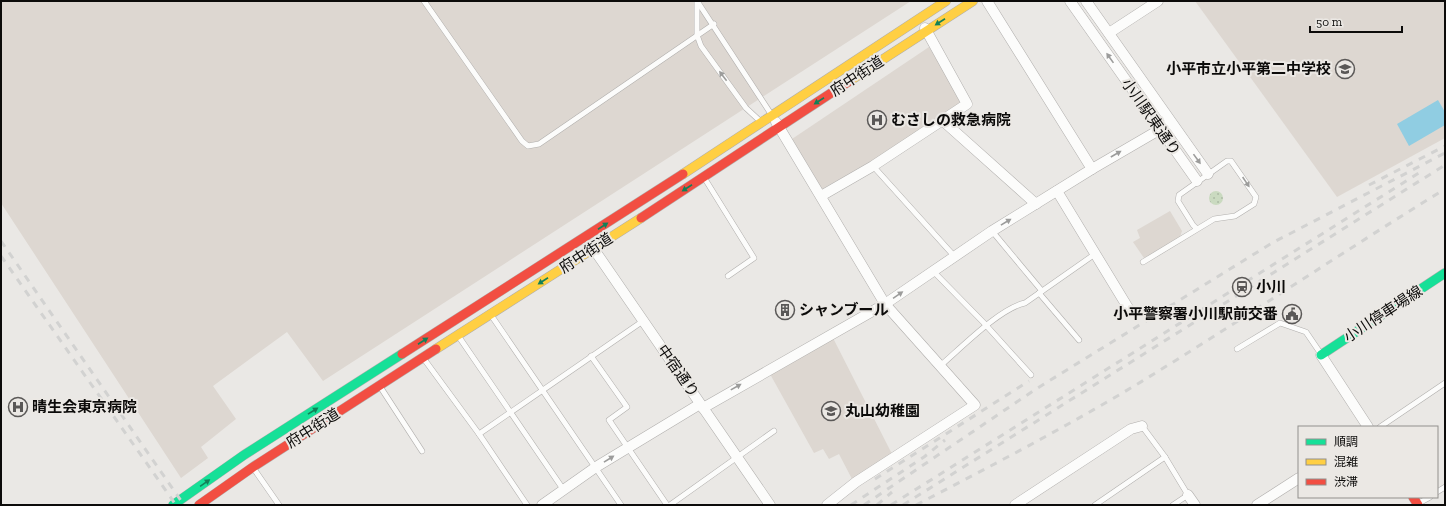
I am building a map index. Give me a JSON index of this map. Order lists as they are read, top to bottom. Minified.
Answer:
{"streets":{"main road":["府中街道","小川停車場線"],"street":["小川駅東通り","中宿通り"]},"crossings":[["府中街道","中宿通り"]],"places":{"school or university":["小平市立小平第二中学校","丸山幼稚園"],"hospital":["むさしの救急病院","晴生会東京病院"],"station":["小川"],"building":["シャンブール"],"public building":["小平警察署小川駅前交番"]},"legend":["順調","混雑","渋滞"],"scale_bar":"50 m"}
